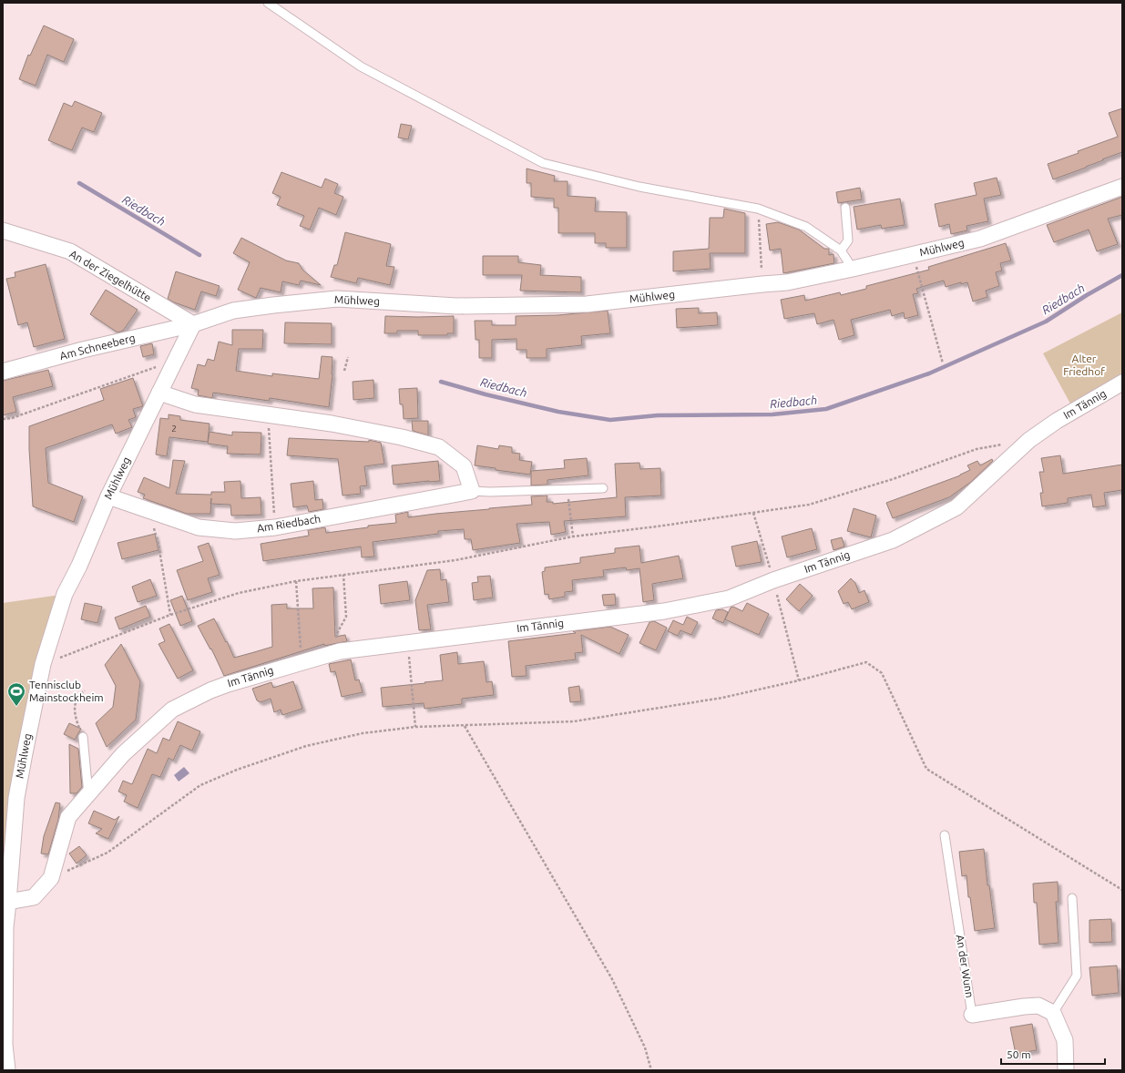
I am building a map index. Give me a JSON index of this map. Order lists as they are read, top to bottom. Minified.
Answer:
{"streets":{"street":["Mühlweg","An der Ziegelhütte","Am Schneeberg","Im Tännig","Am Riedbach","An der Wunn"]},"crossings":[["Mühlweg","An der Ziegelhütte"],["Mühlweg","Am Schneeberg"],["Mühlweg","Im Tännig"],["Mühlweg","Am Riedbach"],["An der Ziegelhütte","Am Schneeberg"]],"water":["Riedbach"],"parks":["Alter Friedhof"],"places":{"sports":["Tennisclub Mainstockheim"]},"house_numbers":["2"],"scale_bar":"50 m"}
